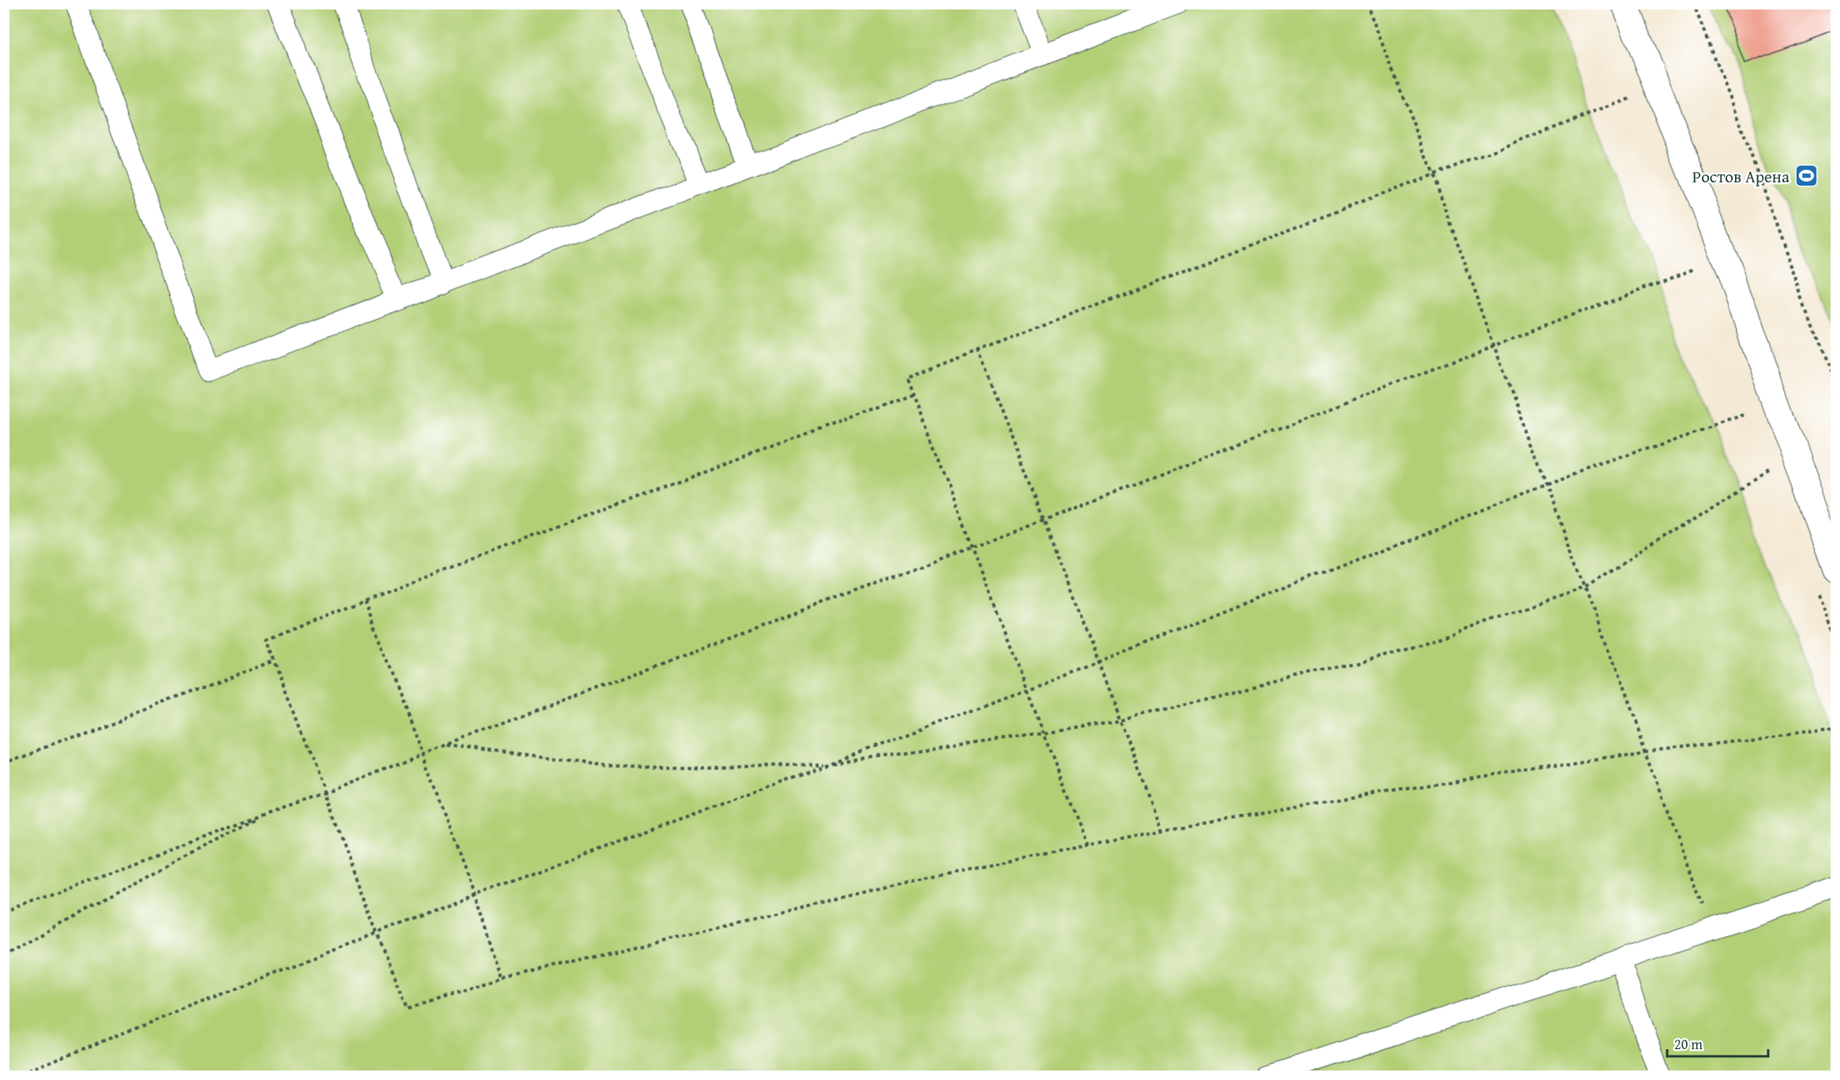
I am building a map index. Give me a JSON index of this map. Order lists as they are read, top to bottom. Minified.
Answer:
{"places":{"sports":["Ростов Арена"]},"scale_bar":"20 m"}
